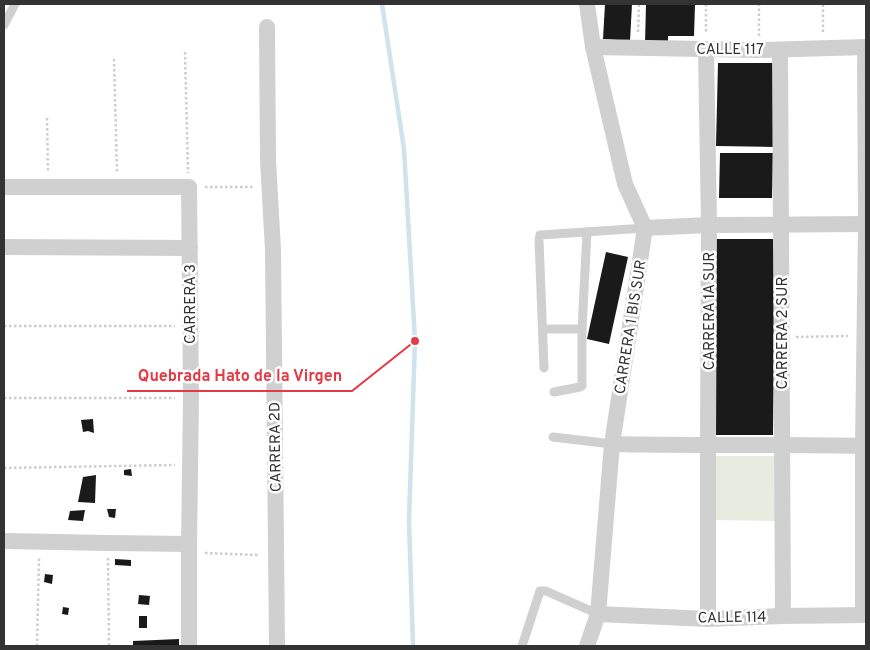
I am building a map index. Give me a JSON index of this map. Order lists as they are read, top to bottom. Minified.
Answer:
{"streets":{"street":["CALLE 117","CARRERA 3","CARRERA 1A SUR","CARRERA 1 BIS SUR","CARRERA 2 SUR","CARRERA 2D","CALLE 114"]},"crossings":[["CALLE 117","CARRERA 1A SUR"],["CALLE 117","CARRERA 2 SUR"],["CARRERA 1A SUR","CALLE 114"],["CARRERA 1 BIS SUR","CALLE 114"],["CARRERA 2 SUR","CALLE 114"]],"places":["Quebrada Hato de la Virgen"]}
